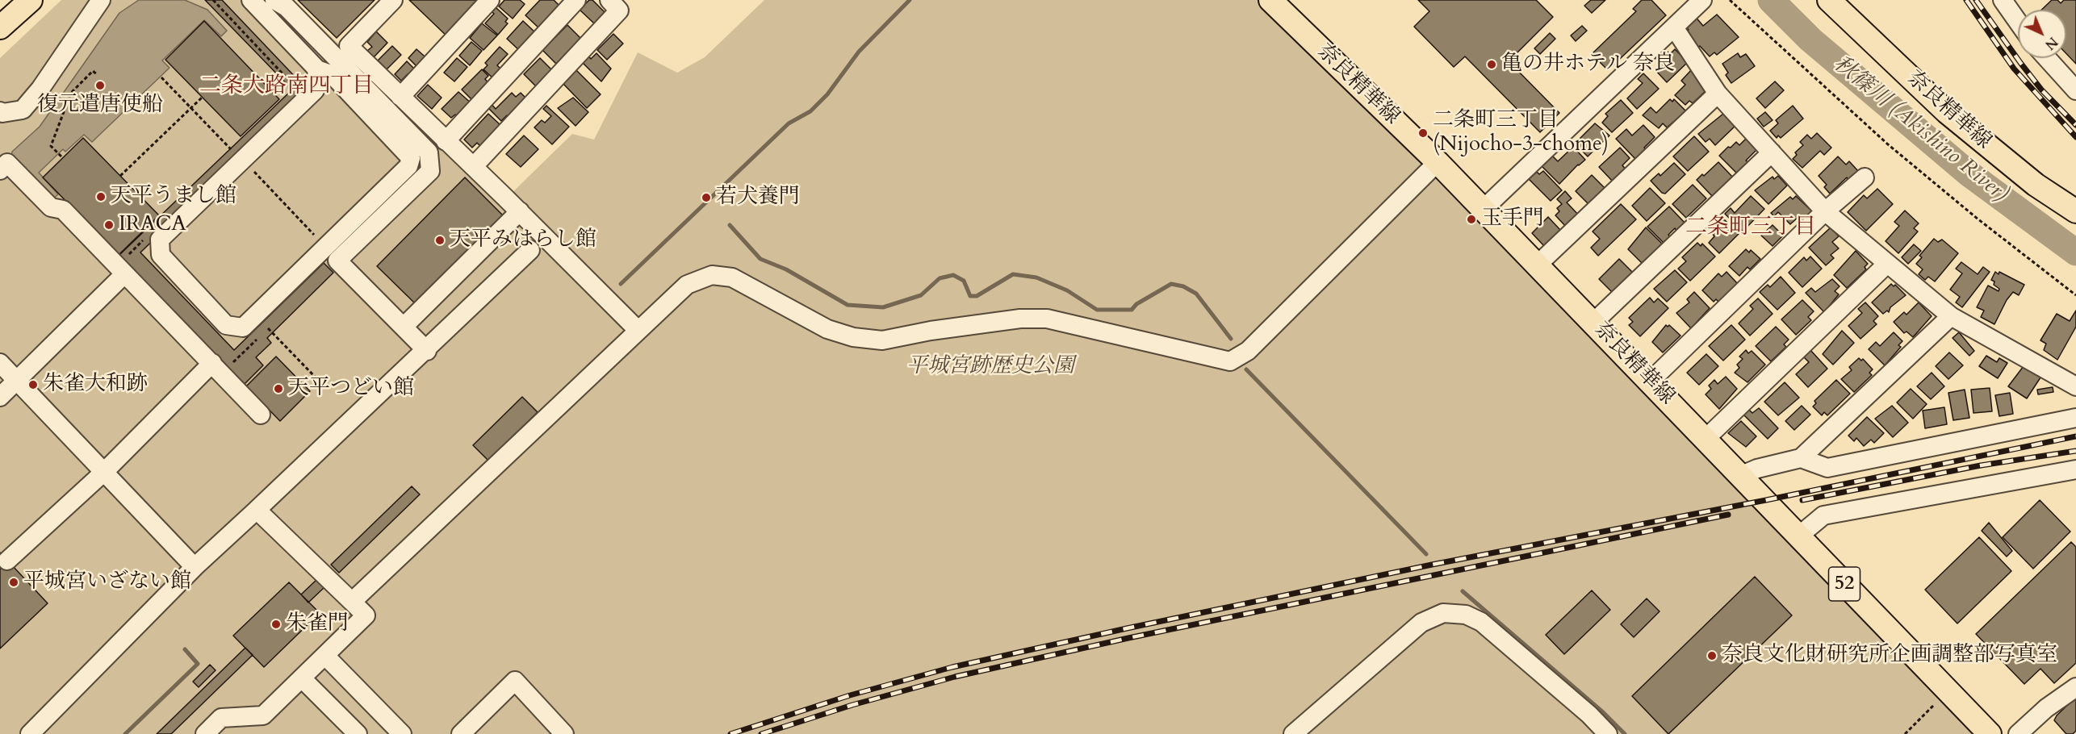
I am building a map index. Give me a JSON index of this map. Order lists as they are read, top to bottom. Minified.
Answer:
{"streets":{"main road":["奈良精華線","52"]},"districts":["二条大路南四丁目","二条町三丁目"],"water":["秋篠川 (Akishino River)"],"parks":["平城宮跡歴史公園"],"places":["亀の井ホテル 奈良","復元遣唐使船","二条町三丁目 (Nijocho-3-chome)","天平うまし館","若犬養門","玉手門","IRACA","天平みはらし館","朱雀大和跡","天平つどい館","平城宮いざない館","朱雀門","奈良文化財研究所企画調整部写真室"],"north":"bottom right"}
